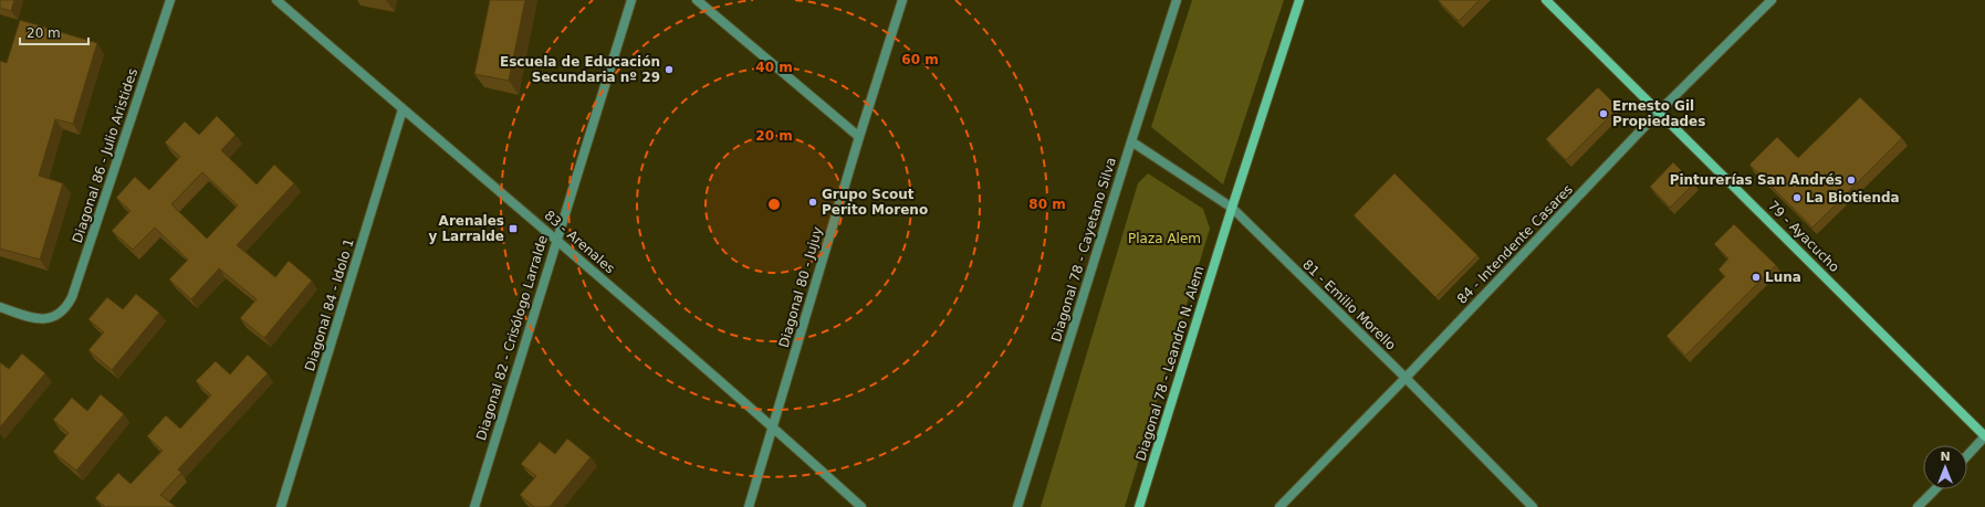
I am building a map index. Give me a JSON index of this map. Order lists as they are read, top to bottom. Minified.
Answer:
{"streets":{"street":["Diagonal 86 - Julio Aristides","79 - Ayacucho","83 - Arenales","84 - Intendente Casares","Diagonal 78 - Cayetano Silva","Diagonal 80 - Jujuy","Diagonal 84 - Idolo 1","81 - Emilio Morello","Diagonal 82 - Crisólogo Larralde","Diagonal 78 - Leandro N. Alem"]},"crossings":[["79 - Ayacucho","84 - Intendente Casares"],["83 - Arenales","Diagonal 80 - Jujuy"],["83 - Arenales","Diagonal 84 - Idolo 1"],["83 - Arenales","Diagonal 82 - Crisólogo Larralde"],["84 - Intendente Casares","81 - Emilio Morello"],["Diagonal 78 - Cayetano Silva","81 - Emilio Morello"],["81 - Emilio Morello","Diagonal 78 - Leandro N. Alem"]],"parks":["Plaza Alem"],"places":{"other":["Escuela de Educación Secundaria nº 29","Ernesto Gil Propiedades","Pinturerías San Andrés","La Biotienda","Grupo Scout Perito Moreno","Luna"],"transit":["Arenales y Larralde"]},"scale_bar":"20 m","north":"top","rings":["60 m","40 m","20 m","80 m"]}
